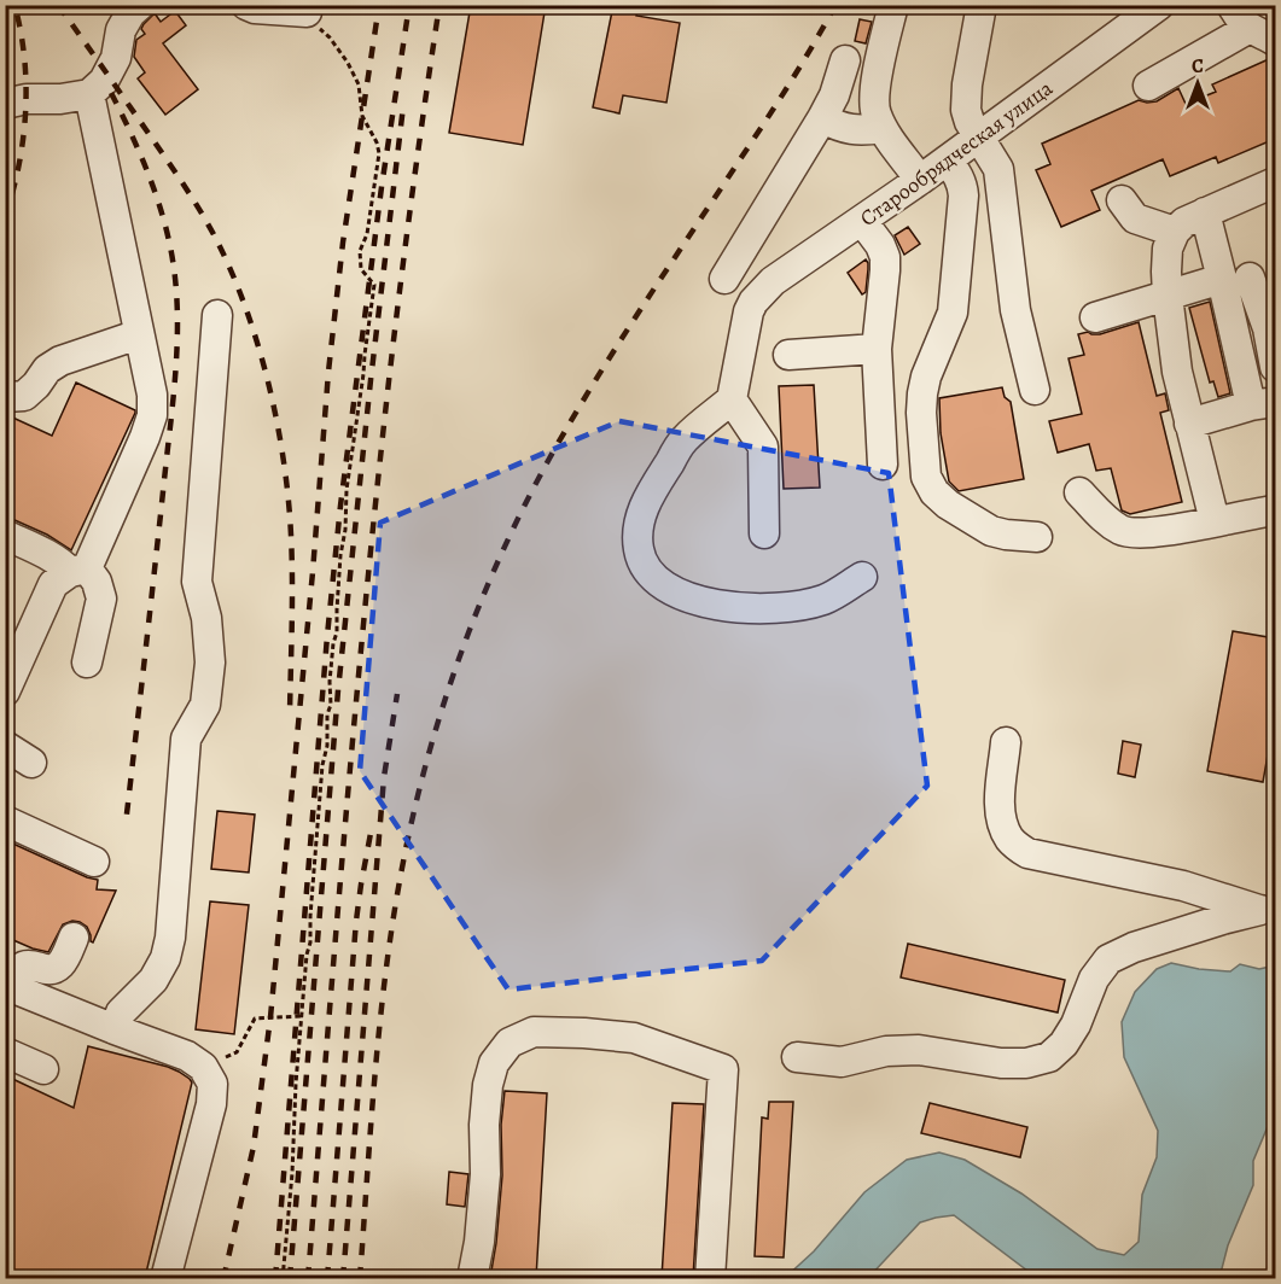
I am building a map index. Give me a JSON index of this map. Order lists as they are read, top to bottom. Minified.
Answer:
{"streets":{"street":["Старообрядческая улица"]},"north":"top"}
